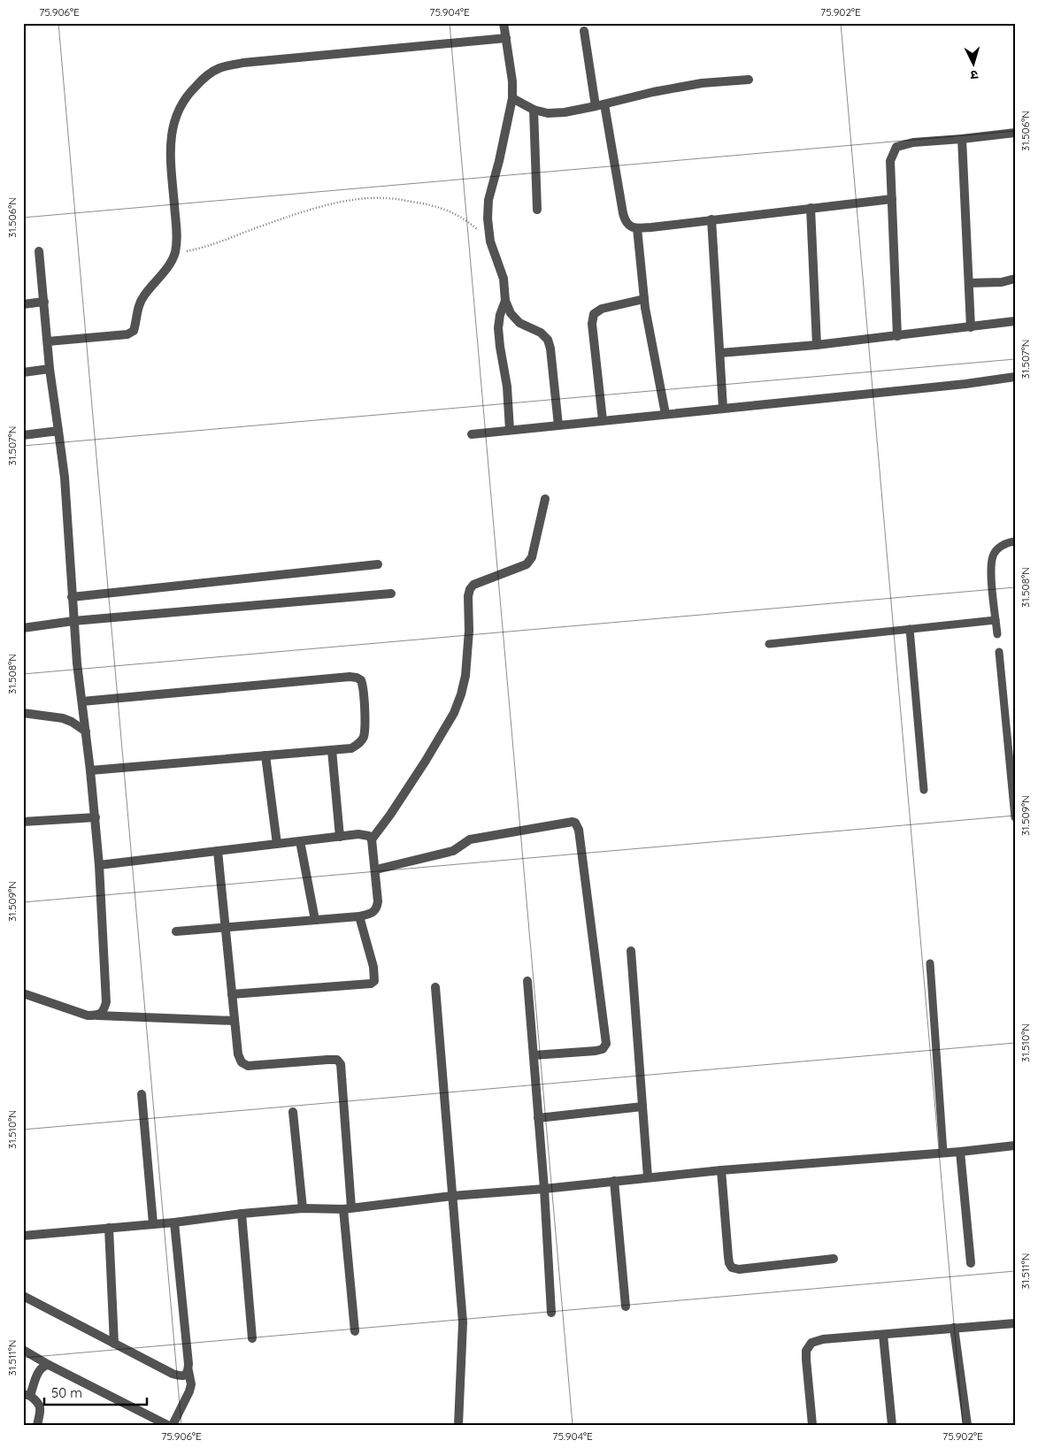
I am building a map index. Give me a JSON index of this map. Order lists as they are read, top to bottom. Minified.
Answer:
{"scale_bar":"50 m","north":"bottom","coordinates":["75.906°E","75.904°E","75.902°E","31.506°N","31.507°N","31.508°N","31.509°N","31.510°N","31.511°N"]}
